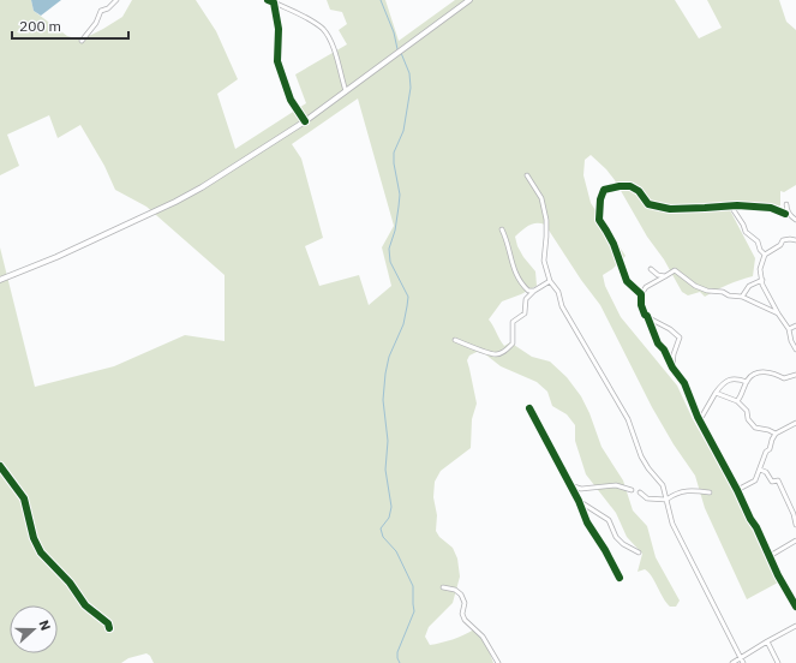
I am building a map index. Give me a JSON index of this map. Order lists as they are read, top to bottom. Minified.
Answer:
{"scale_bar":"200 m","north":"right"}
